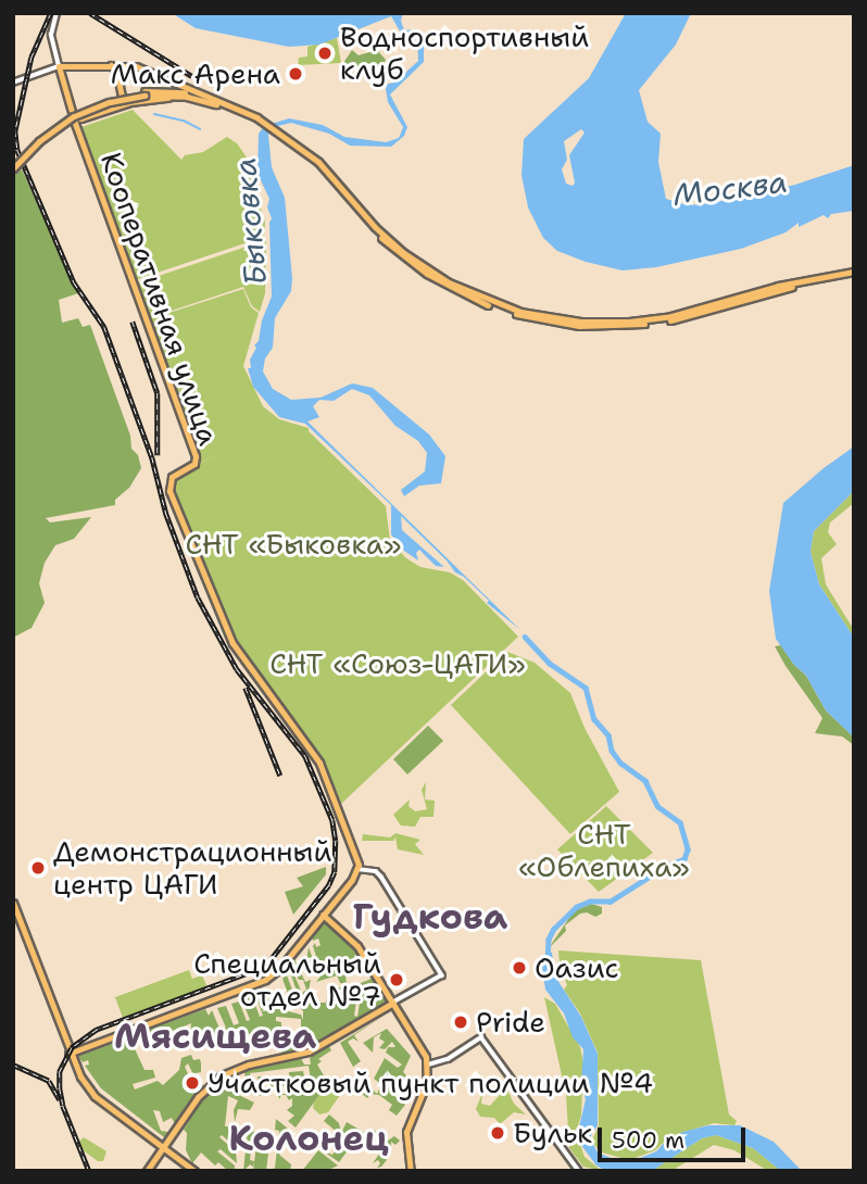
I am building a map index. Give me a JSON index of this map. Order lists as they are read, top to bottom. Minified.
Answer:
{"streets":{"main road":["Кооперативная улица"]},"districts":["Гудкова","Мясищева","Колонец"],"water":["Москва","Быковка"],"parks":["СНТ «Быковка»","СНТ «Союз-ЦАГИ»","СНТ «Облепиха»"],"places":["Водноспортивный клуб","Макс Арена","Демонстрационный центр ЦАГИ","Оазис","Специальный отдел №7","Pride","Участковый пункт полиции №4","Бульк"],"scale_bar":"500 m"}
